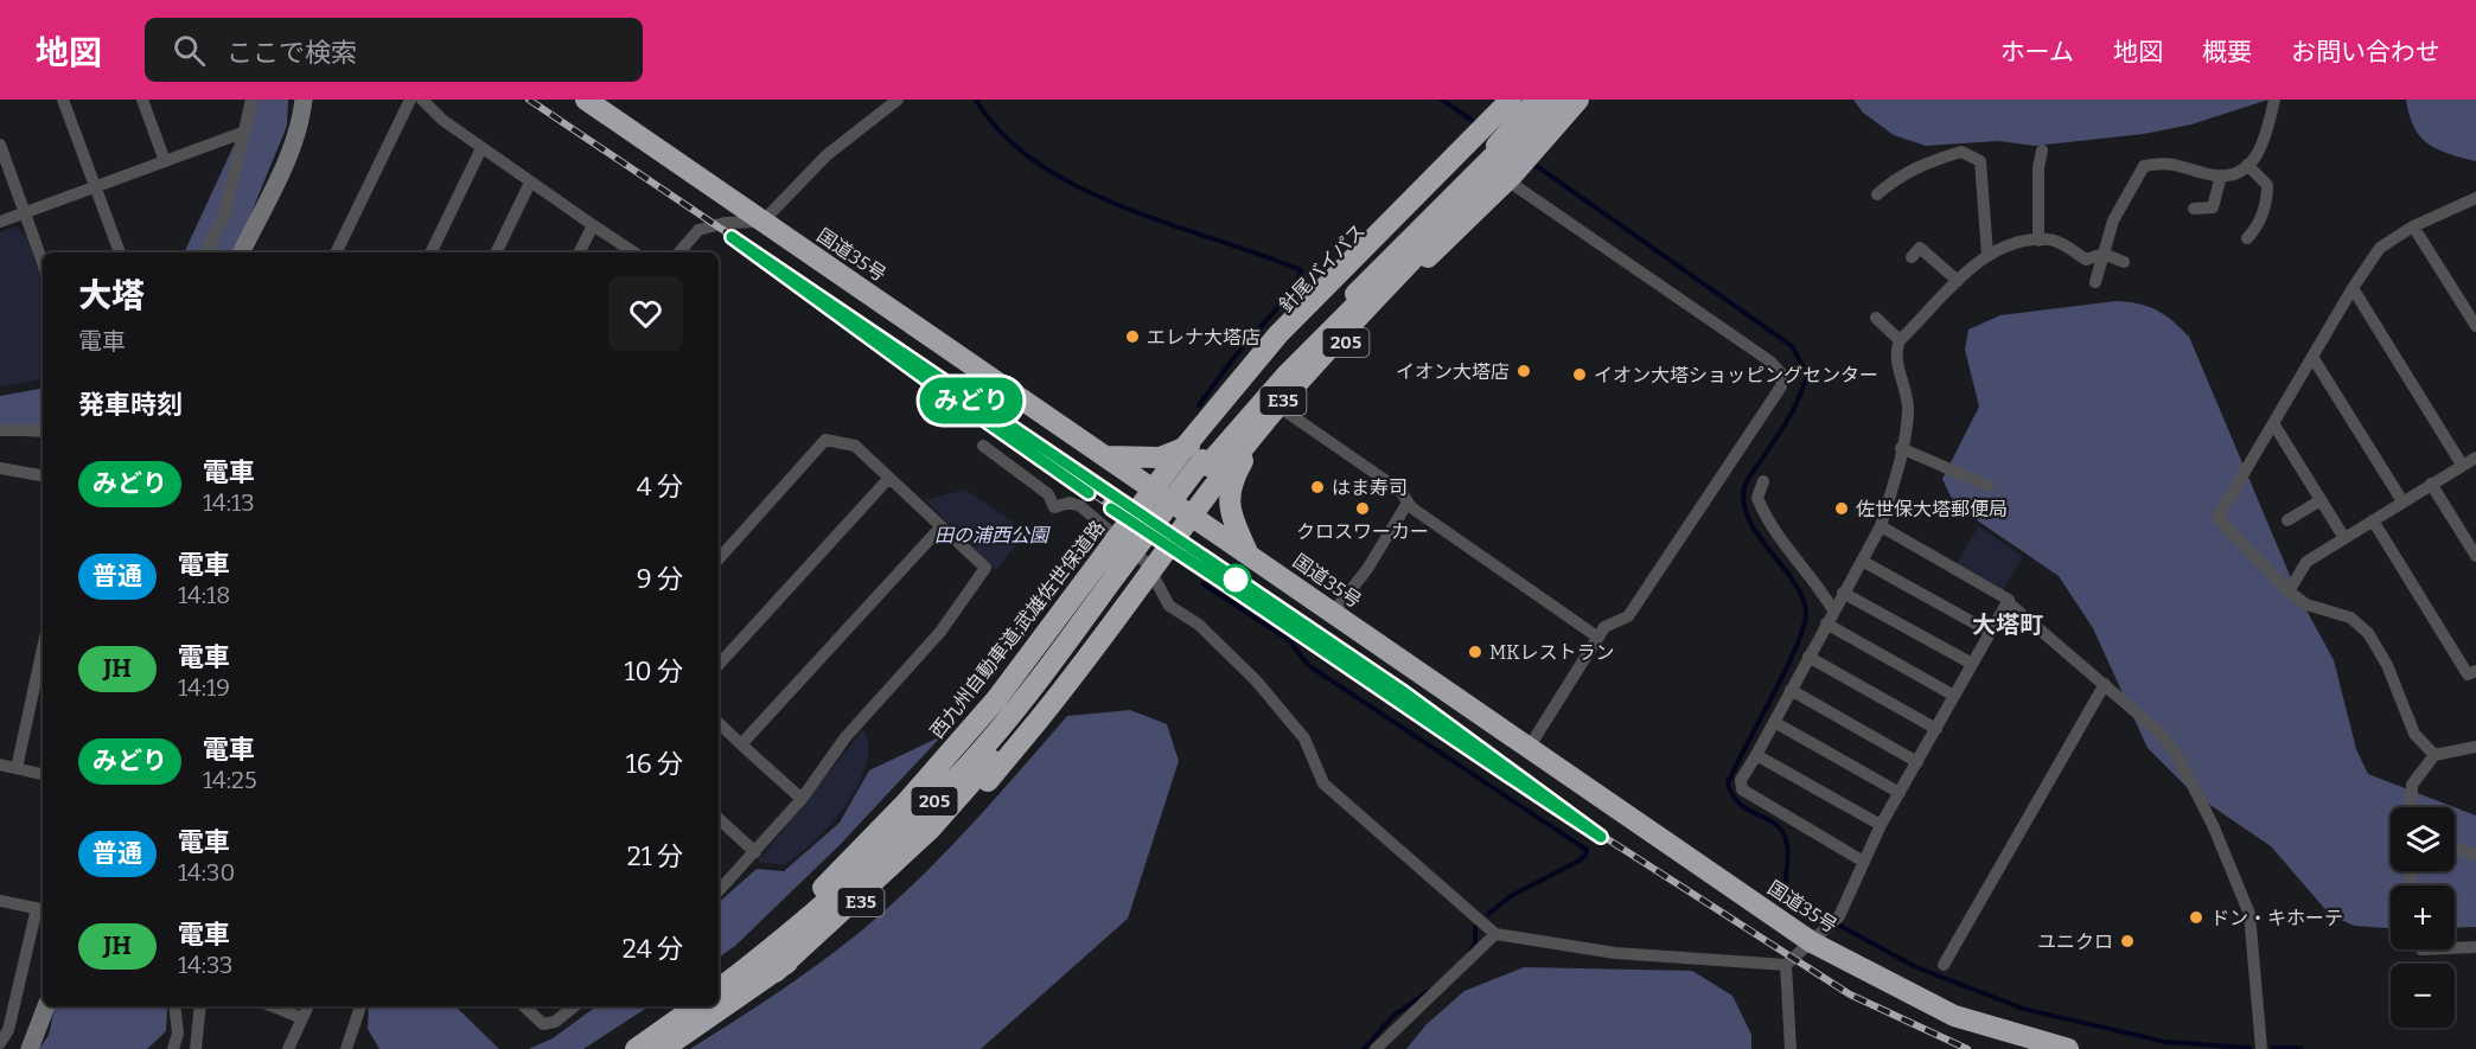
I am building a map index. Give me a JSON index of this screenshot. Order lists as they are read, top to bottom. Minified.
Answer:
{"streets":{"highway":["国道35号","針尾バイパス","205","E35","西九州自動車道;武雄佐世保道路"]},"crossings":[["国道35号","針尾バイパス"],["針尾バイパス","205"]],"districts":["大塔町"],"parks":["田の浦西公園"],"places":["エレナ大塔店","イオン大塔店","イオン大塔ショッピングセンター","はま寿司","クロスワーカー","佐世保大塔郵便局","MKレストラン","ドン・キホーテ","ユニクロ"],"page":{"header":"地図","search":"ここで検索","nav":["ホーム","地図","概要","お問い合わせ"],"on_map":"みどり","heading":[["大塔","電車"],"発車時刻"],"list":[{"mark":"みどり","name":"電車","note":"14:13","value":"4 分"},{"mark":"普通","name":"電車","note":"14:18","value":"9 分"},{"mark":"JH","name":"電車","note":"14:19","value":"10 分"},{"mark":"みどり","name":"電車","note":"14:25","value":"16 分"},{"mark":"普通","name":"電車","note":"14:30","value":"21 分"},{"mark":"JH","name":"電車","note":"14:33","value":"24 分"}],"map_buttons":["+","−"]}}
